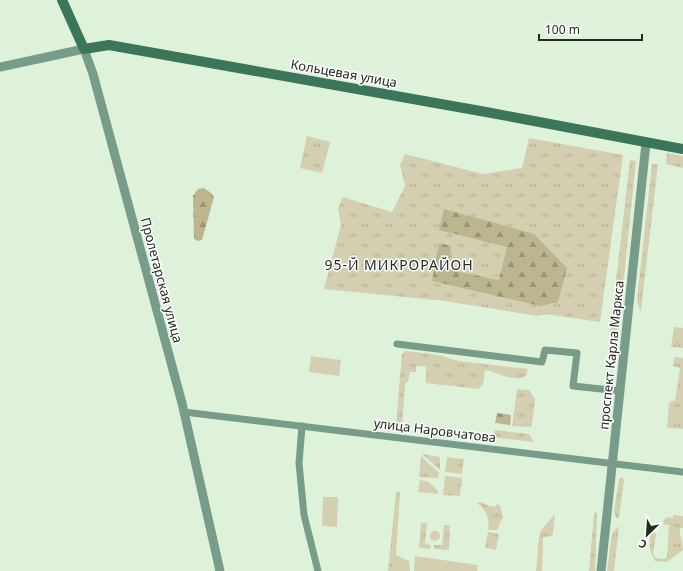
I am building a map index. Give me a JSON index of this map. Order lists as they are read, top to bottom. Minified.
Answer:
{"streets":{"main road":["Кольцевая улица","Пролетарская улица"],"street":["проспект Карла Маркса","улица Наровчатова"]},"crossings":[["Кольцевая улица","Пролетарская улица"],["Кольцевая улица","проспект Карла Маркса"],["Пролетарская улица","улица Наровчатова"],["проспект Карла Маркса","улица Наровчатова"]],"districts":["95-Й МИКРОРАЙОН"],"scale_bar":"100 m","north":"bottom left"}
